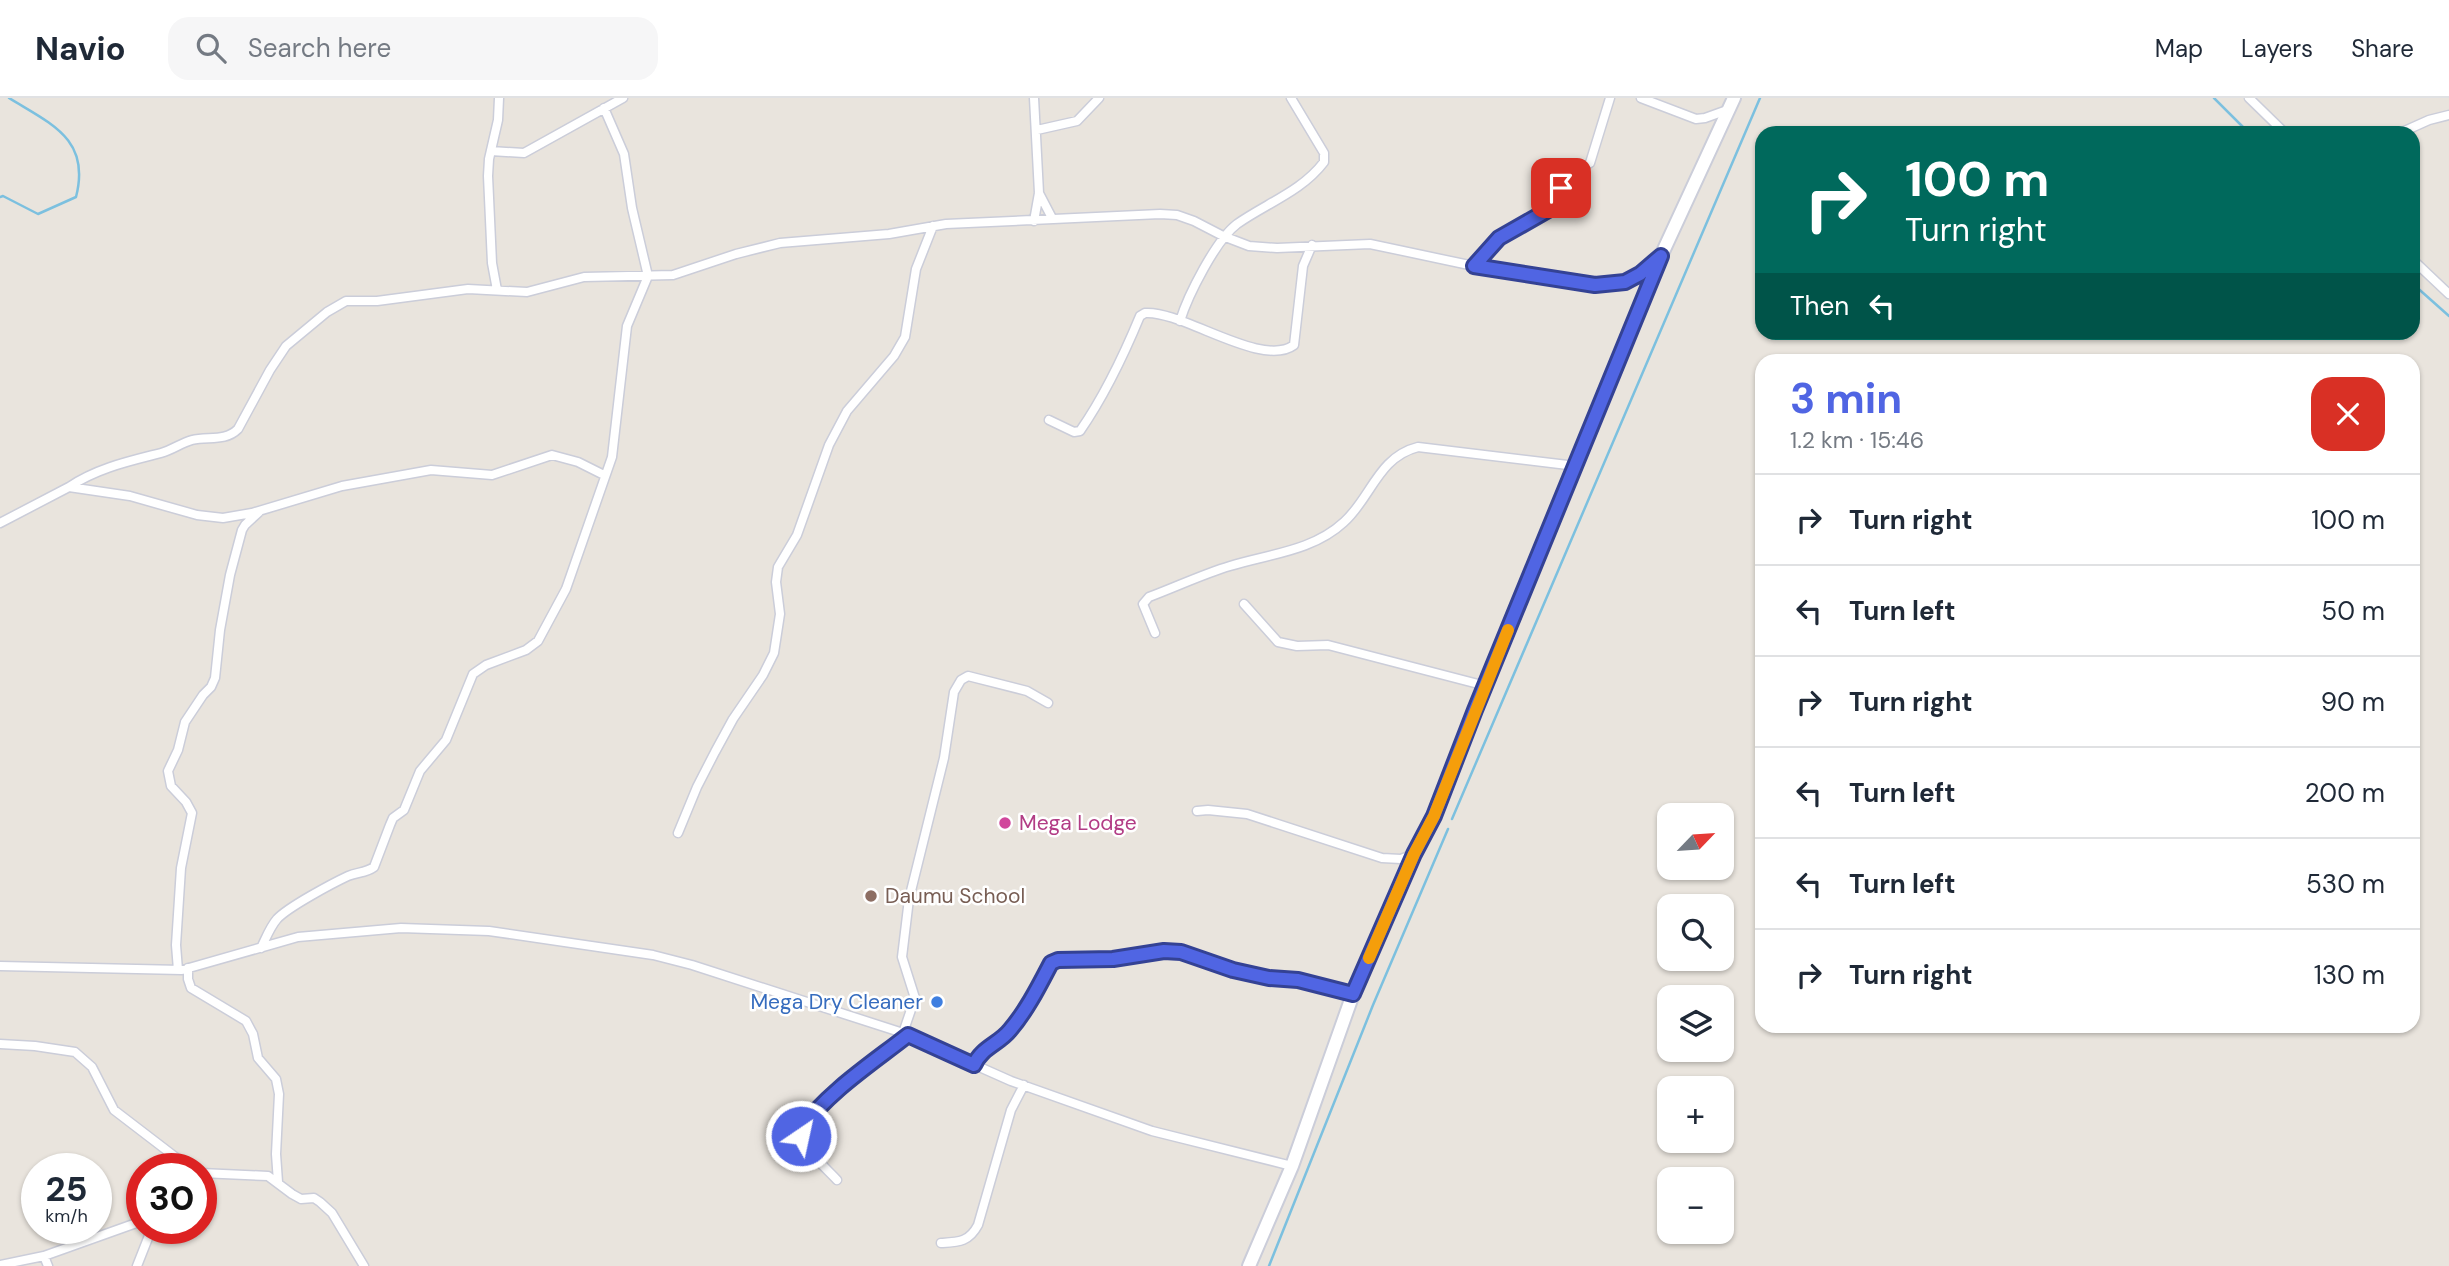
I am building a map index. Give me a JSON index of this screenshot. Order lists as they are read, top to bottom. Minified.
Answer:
{"places":["Mega Lodge","Daumu School","Mega Dry Cleaner"],"north":"top right","page":{"header":"Navio","search":"Search here","nav":["Map","Layers","Share"],"turn":["100 m","Turn right"],"then":"Then","heading":["3 min","1.2 km · 15:46"],"list":[{"name":"Turn right","value":"100 m"},{"name":"Turn left","value":"50 m"},{"name":"Turn right","value":"90 m"},{"name":"Turn left","value":"200 m"},{"name":"Turn left","value":"530 m"},{"name":"Turn right","value":"130 m"}],"map_buttons":["+","−"],"speed":"25 km/h","limit":"30"}}
